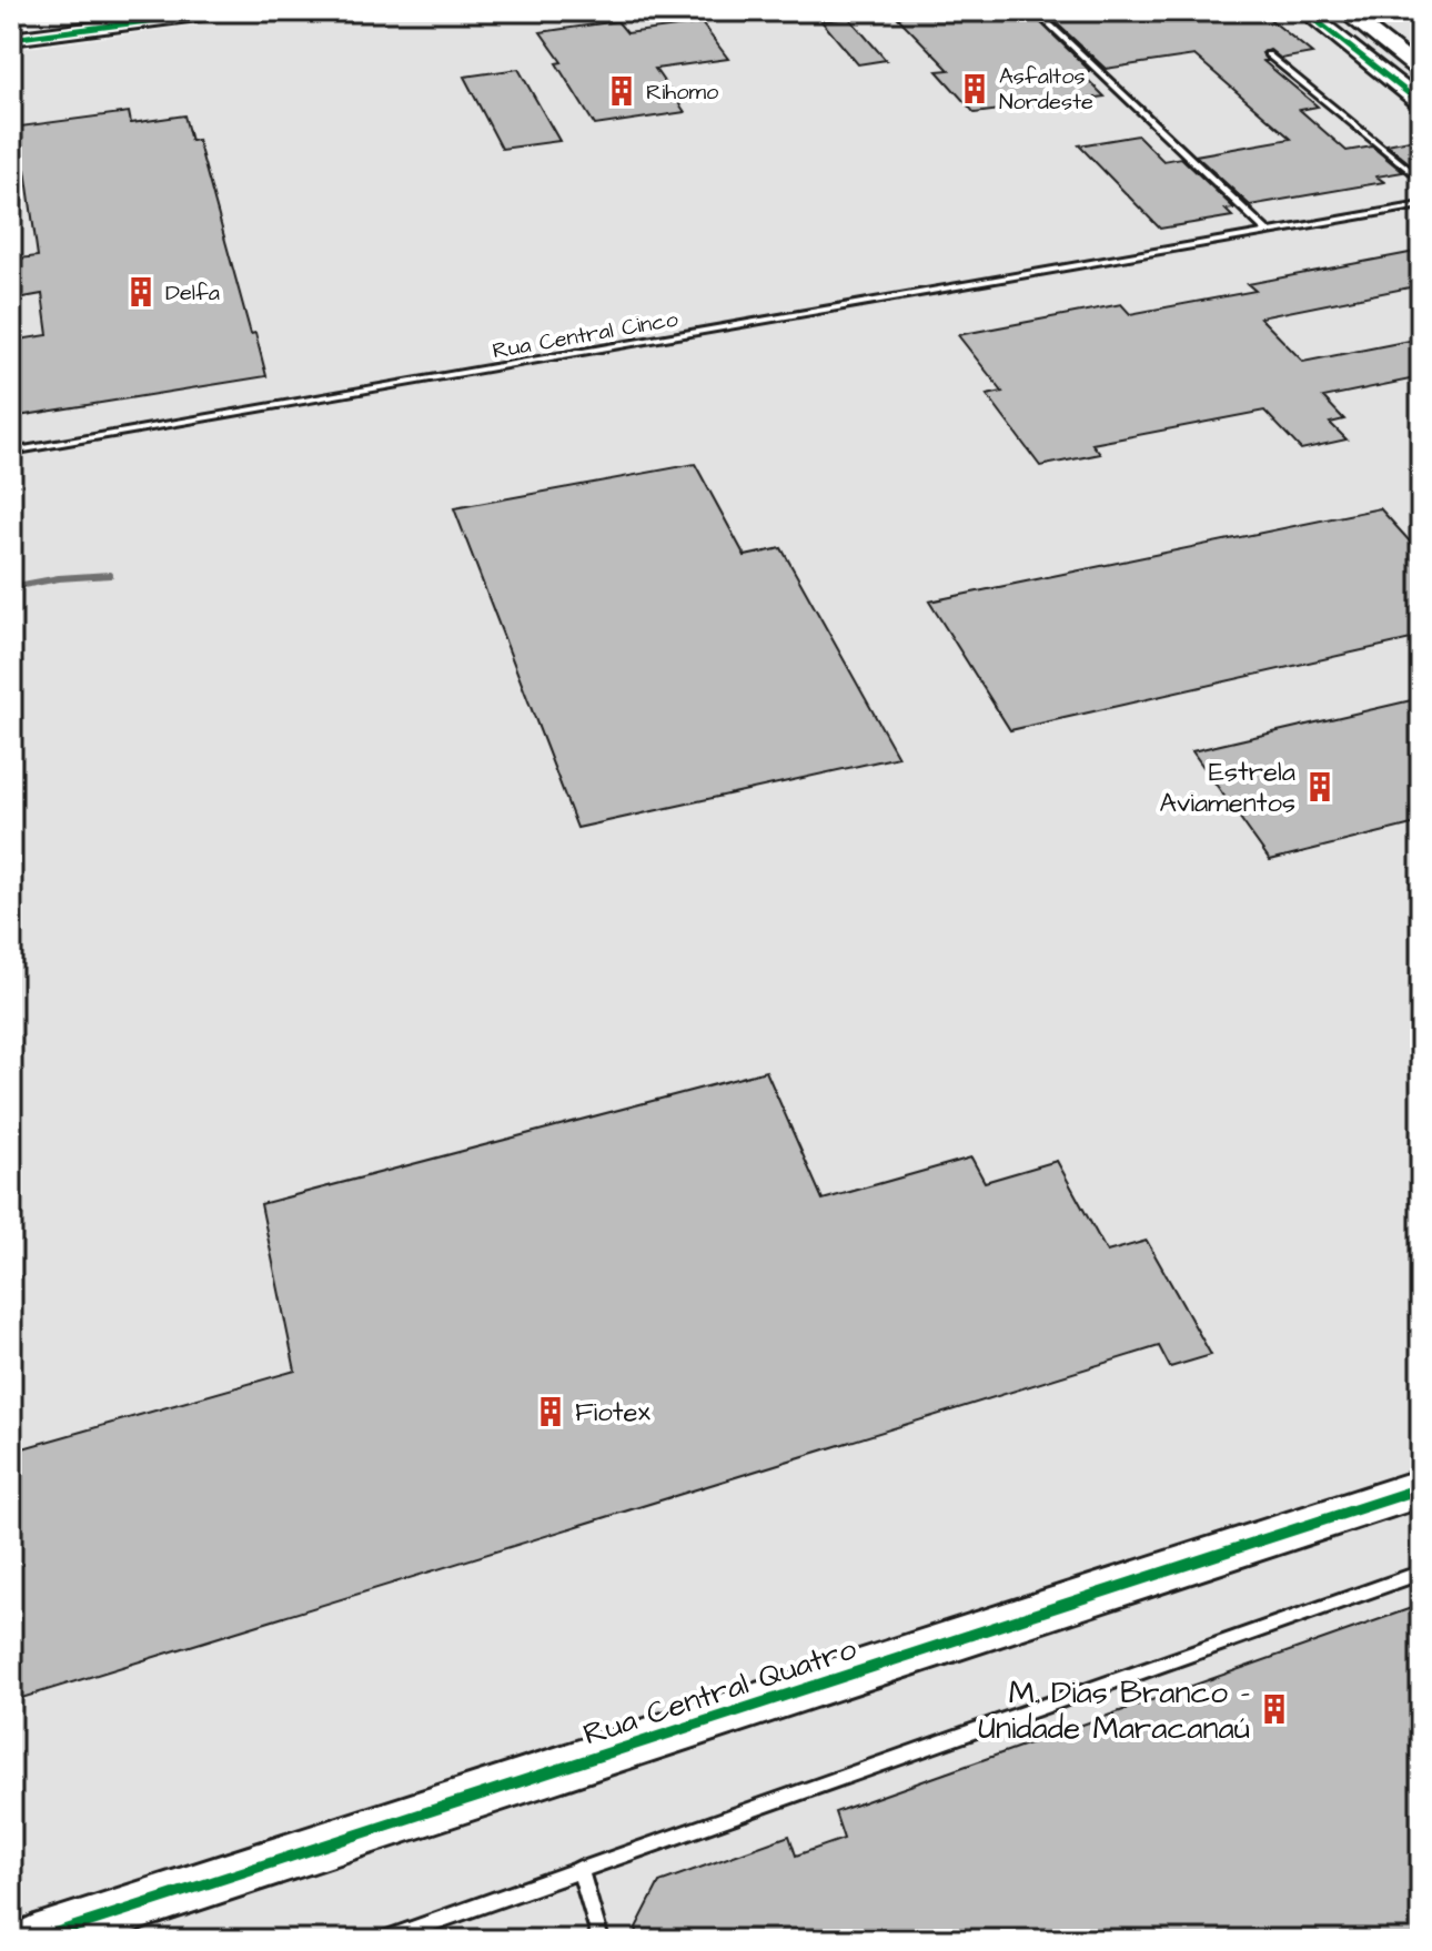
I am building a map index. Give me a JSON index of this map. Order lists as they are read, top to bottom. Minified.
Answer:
{"streets":{"street":["Rua Central Quatro"],"lane":["Rua Central Cinco"]},"places":{"building":["Asfaltos Nordeste","Rihomo","Delfa","Estrela Aviamentos","Fiotex","M. Dias Branco - Unidade Maracanaú"]}}
